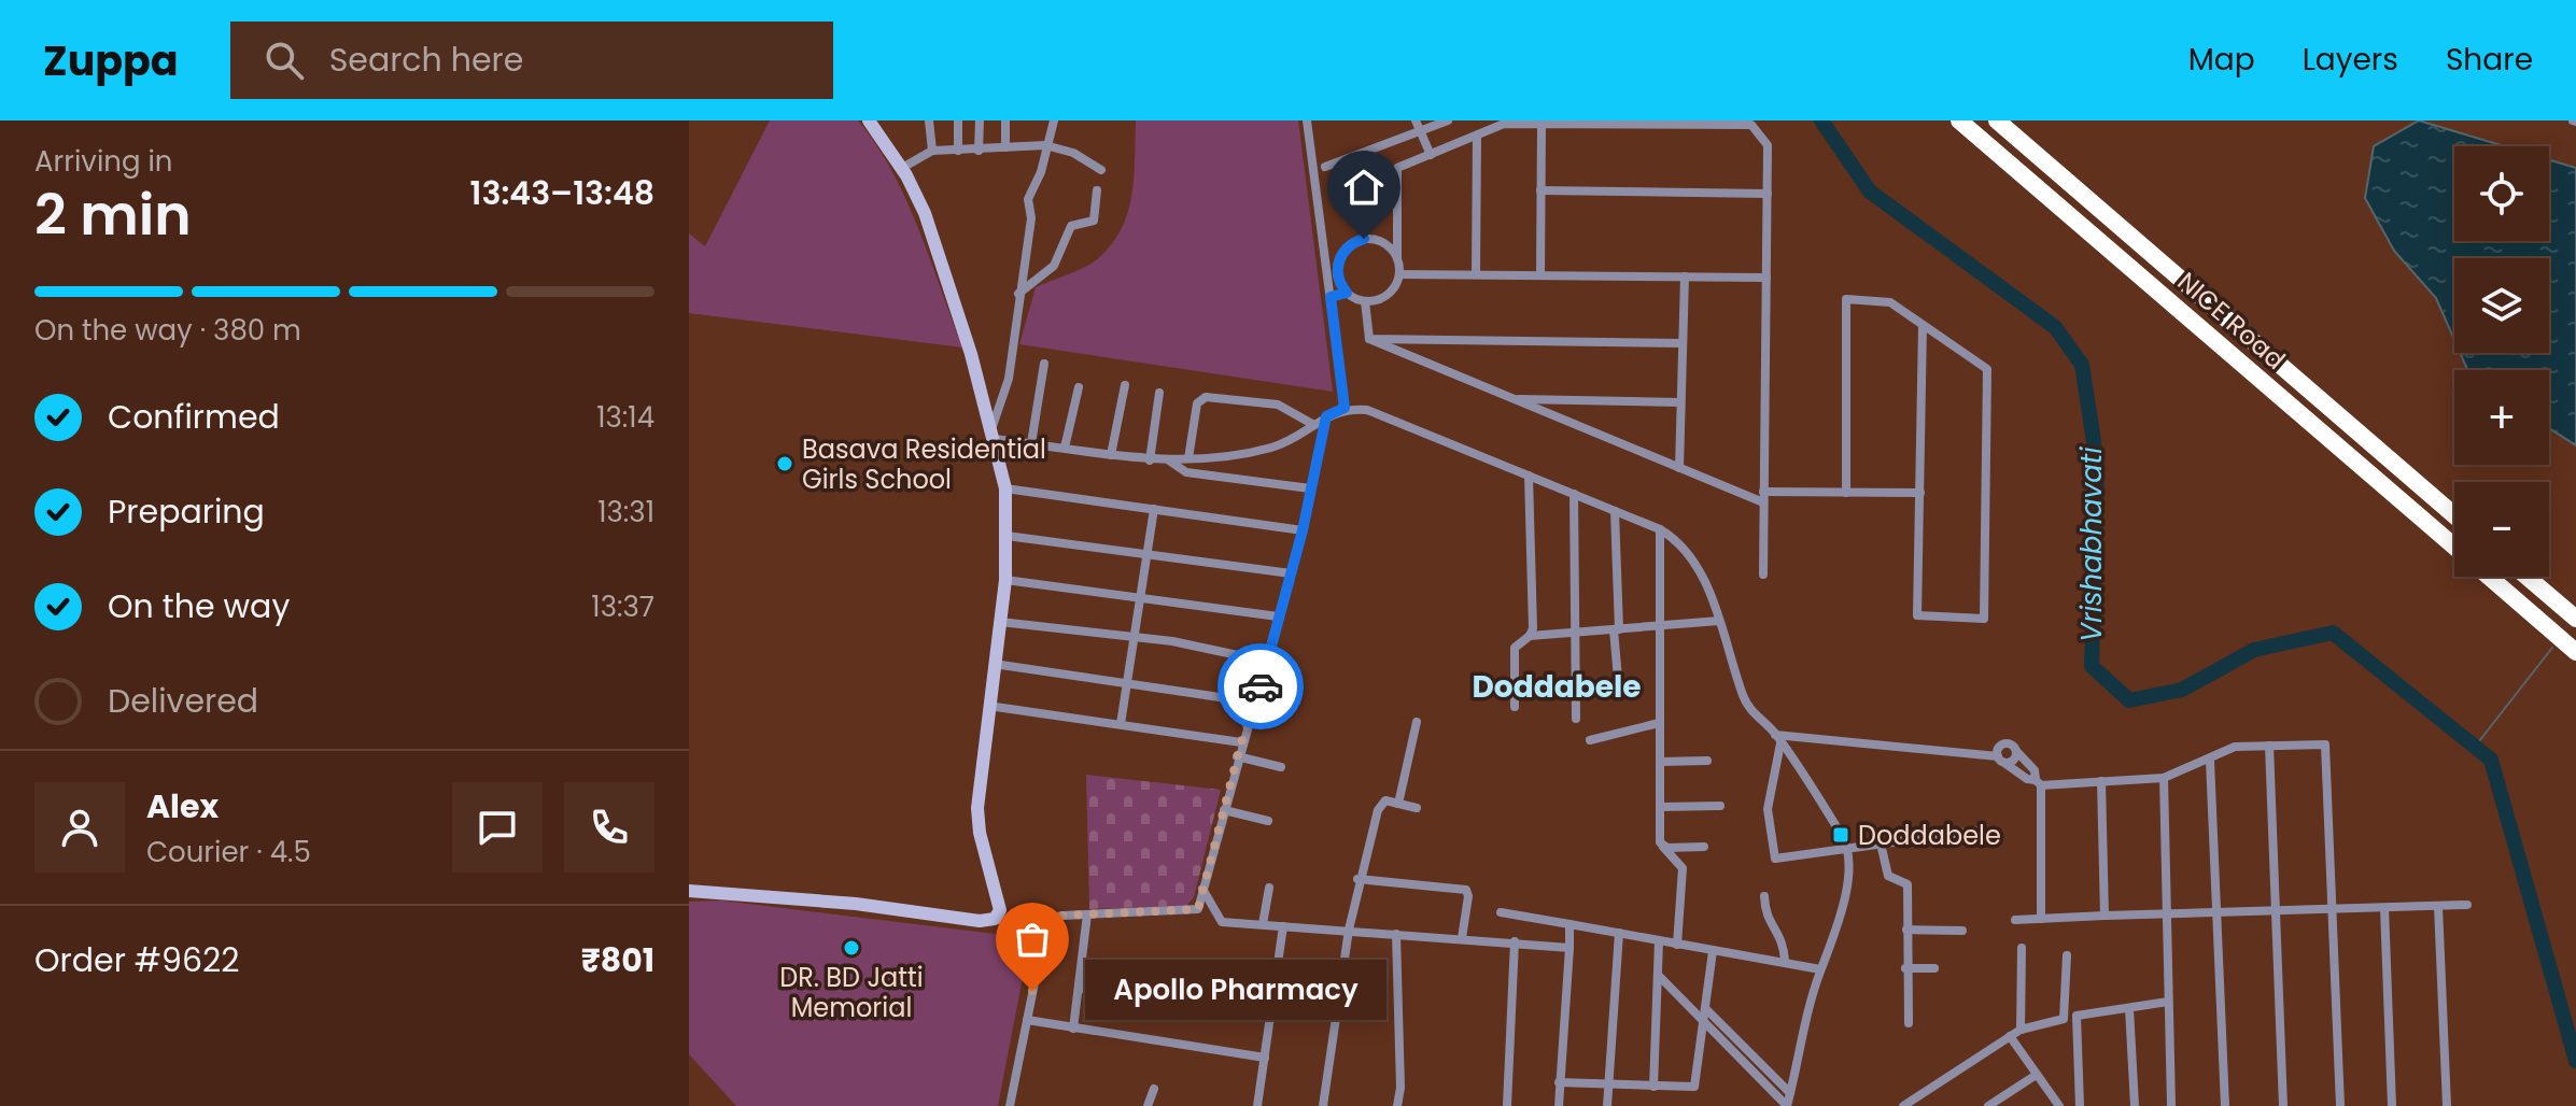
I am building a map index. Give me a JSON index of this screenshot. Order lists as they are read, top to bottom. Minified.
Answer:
{"streets":{"highway":["NICE Road"]},"districts":["Doddabele"],"water":["Vrishabhavati"],"places":{"other":["Basava Residential Girls School","DR. BD Jatti Memorial","Apollo Pharmacy"],"transit":["Doddabele"]},"page":{"header":"Zuppa","search":"Search here","nav":["Map","Layers","Share"],"heading":["2 min","Arriving in","13:43–13:48"],"panel":["Alex","Courier · 4.5","Order #9622","₹801"],"map_buttons":["+","−"],"bar":"On the way · 380 m","list":[["Confirmed","13:14"],["Preparing","13:31"],["On the way","13:37"],"Delivered"],"bubble":"Apollo Pharmacy"}}
